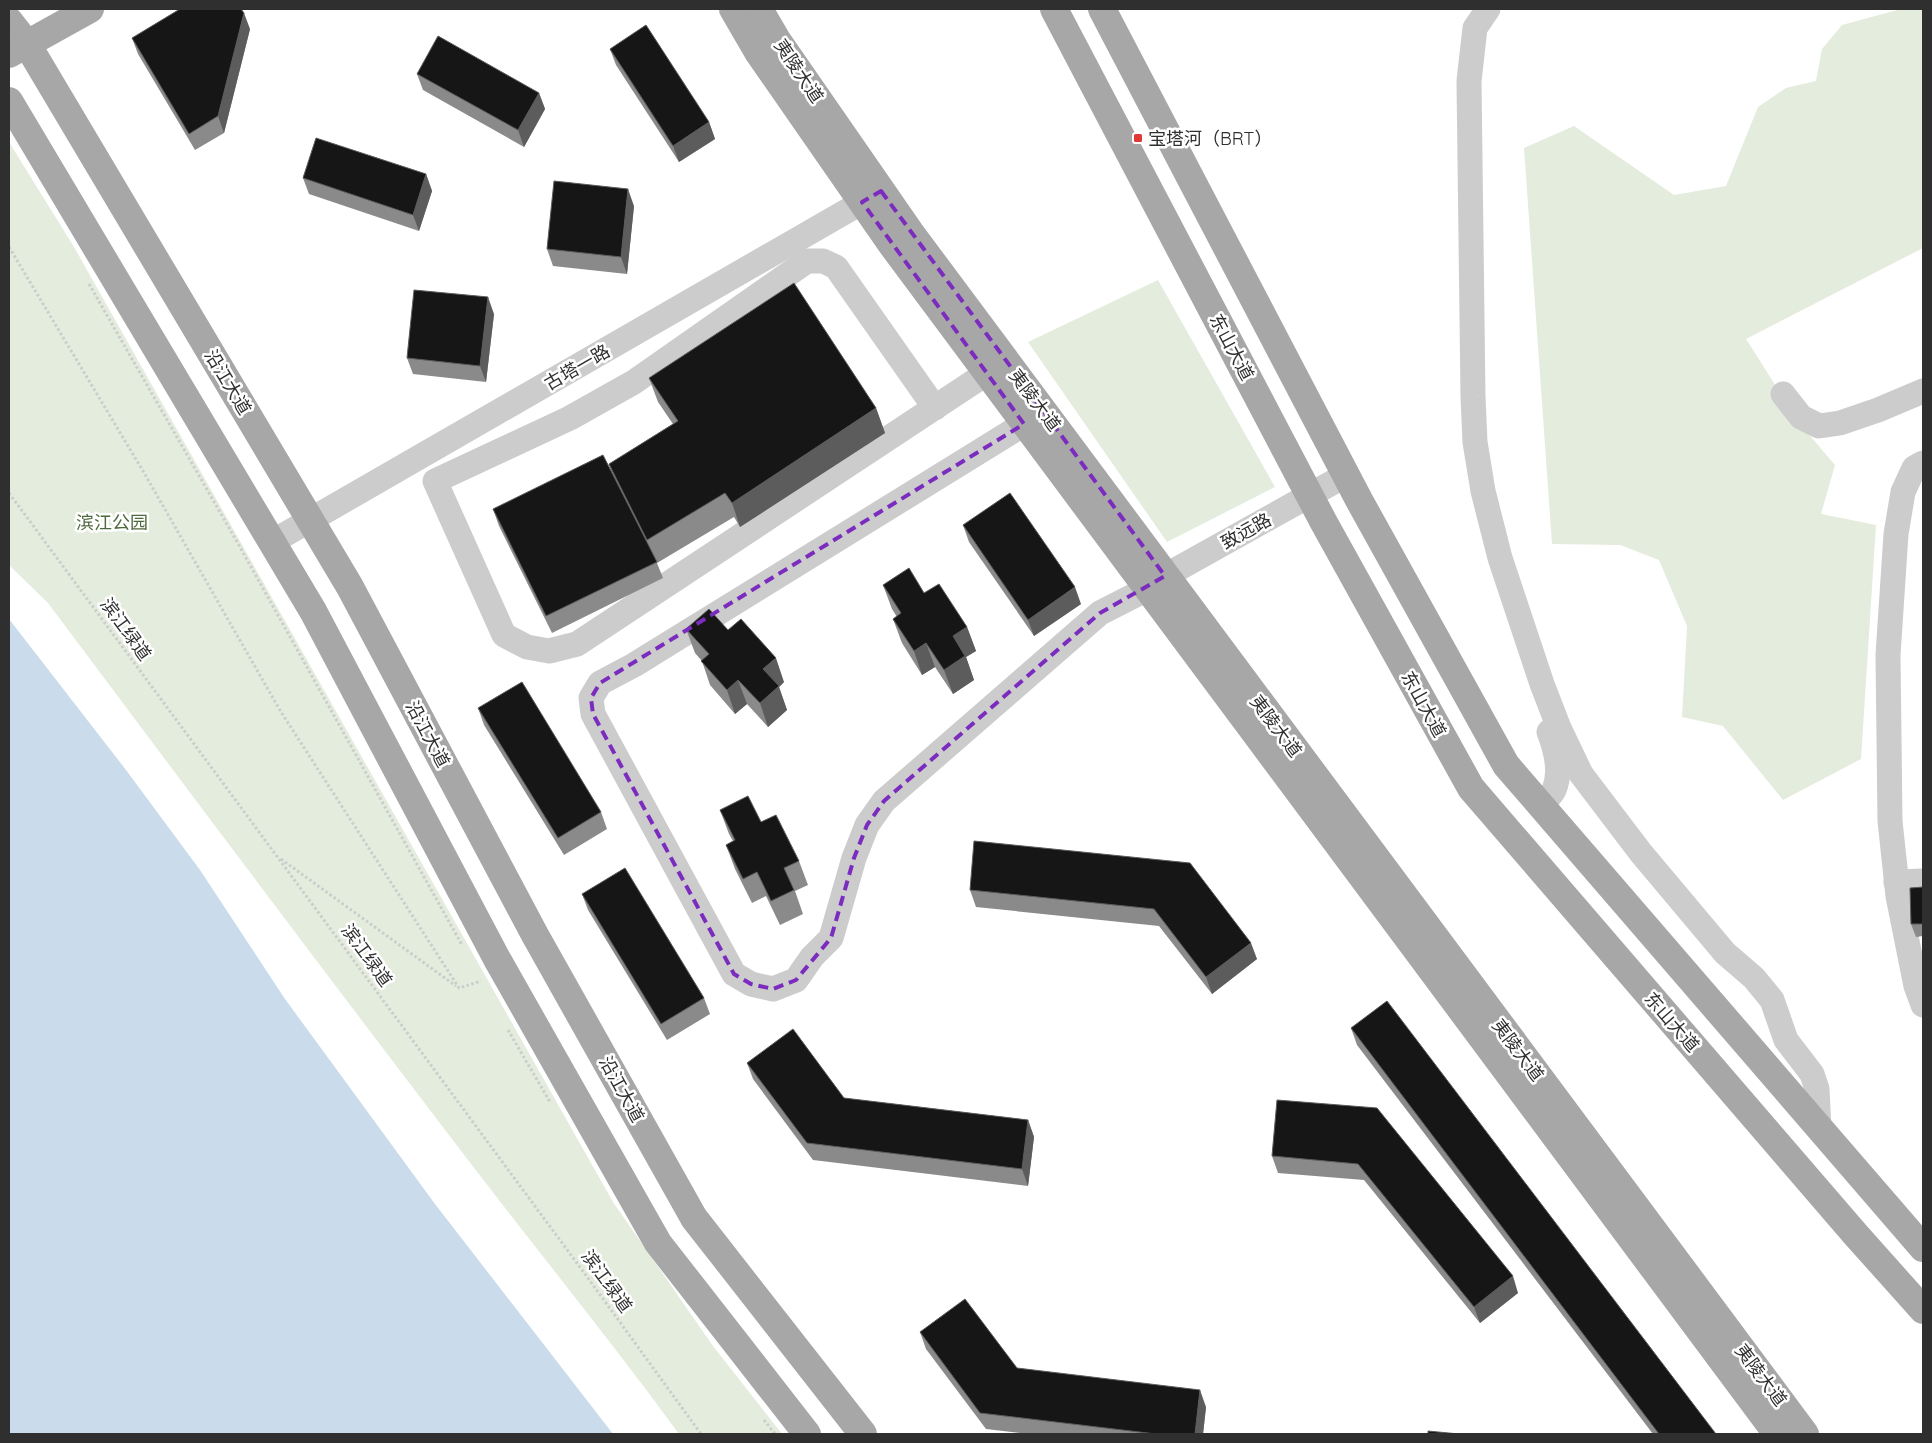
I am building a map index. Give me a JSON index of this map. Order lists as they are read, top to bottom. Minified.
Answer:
{"streets":{"main road":["夷陵大道","东山大道","沿江大道"],"street":["古塔一路","致远路"],"path":["滨江绿道"]},"crossings":[["夷陵大道","古塔一路"],["夷陵大道","致远路"],["东山大道","致远路"],["古塔一路","沿江大道"]],"parks":["滨江公园"],"places":{"transit":["宝塔河（BRT）"]}}
